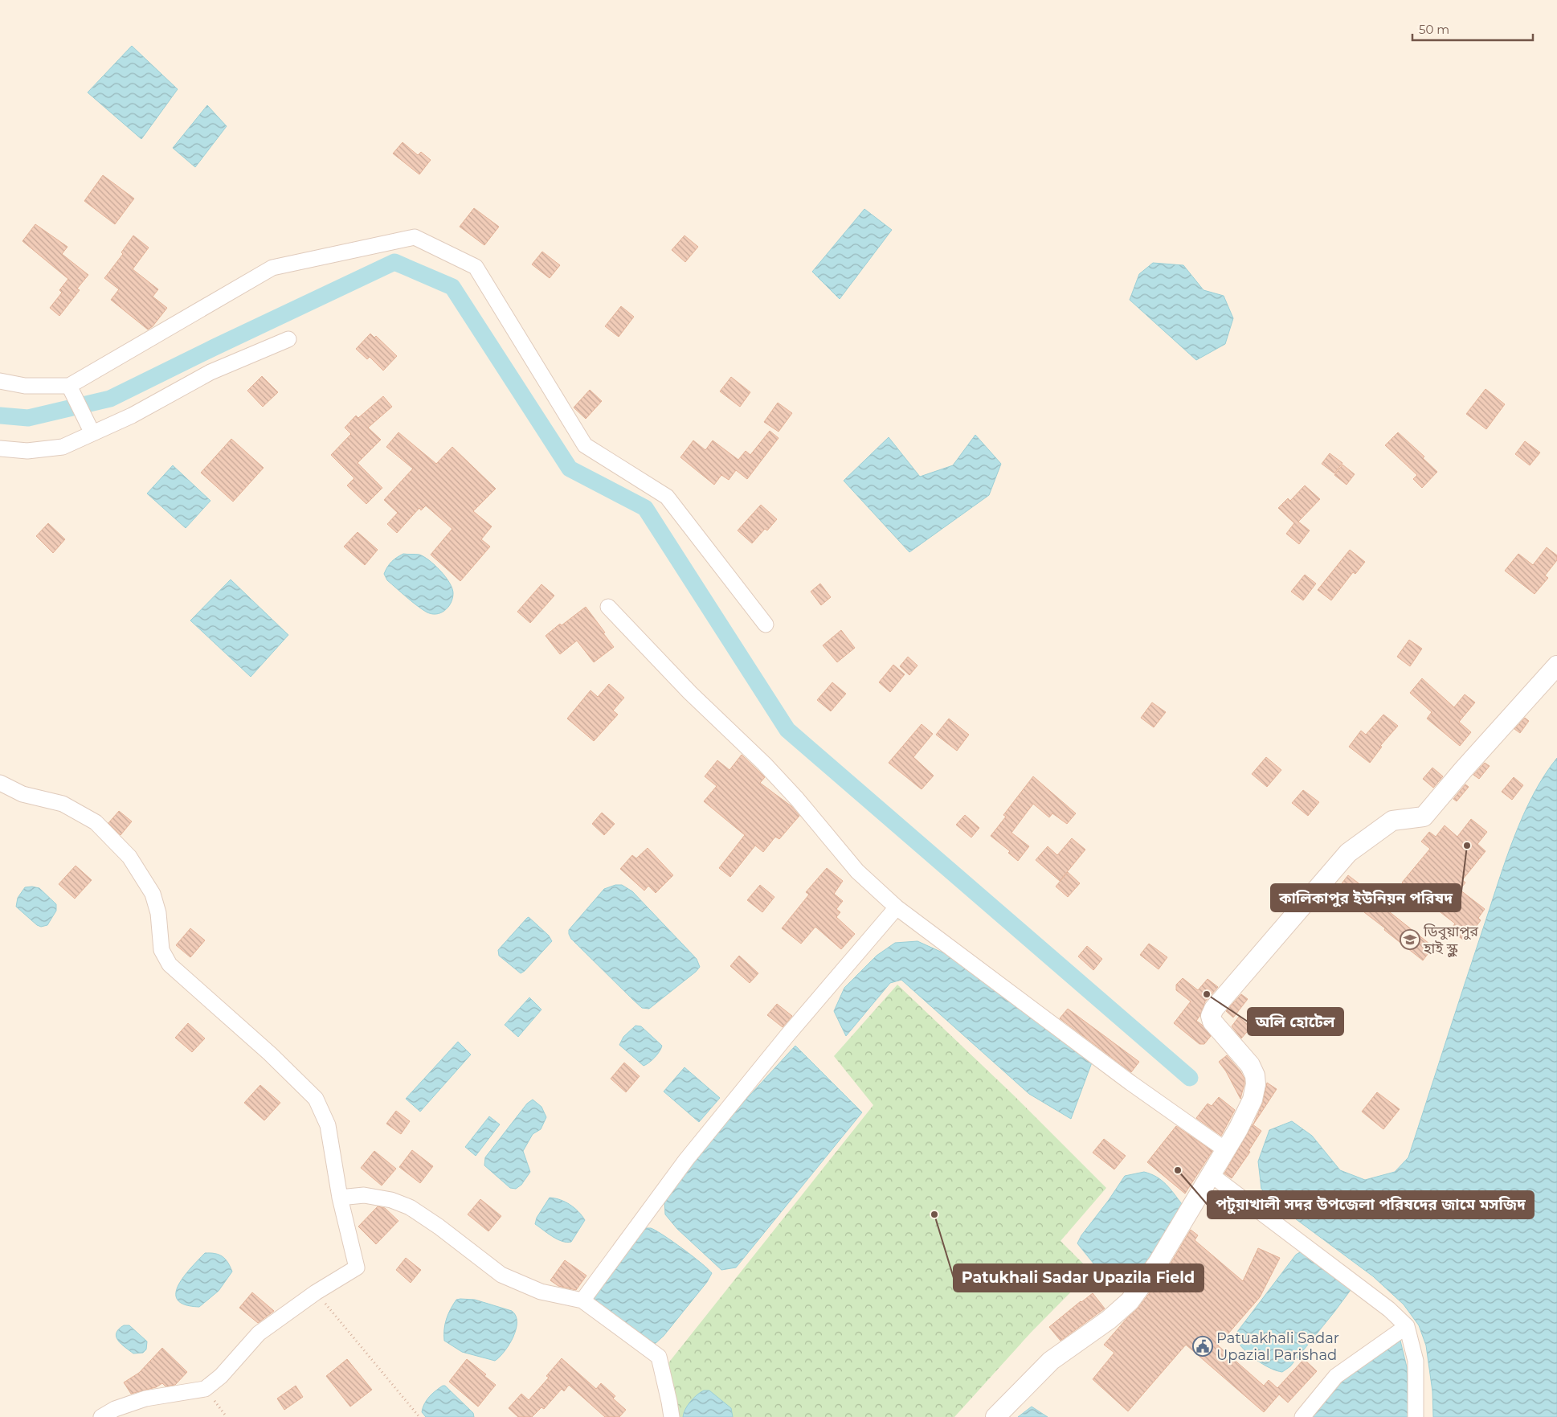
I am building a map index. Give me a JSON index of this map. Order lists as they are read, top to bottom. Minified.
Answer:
{"places":{"other":["কালিকাপুর ইউনিয়ন পরিষদ","অলি হোটেল","পটুয়াখালী সদর উপজেলা পরিষদের জামে মসজিদ","Patukhali Sadar Upazila Field"],"school or university":["ডিবুয়াপুর হাই স্কুল"],"public building":["Patuakhali Sadar Upazial Parishad"]},"scale_bar":"50 m"}
